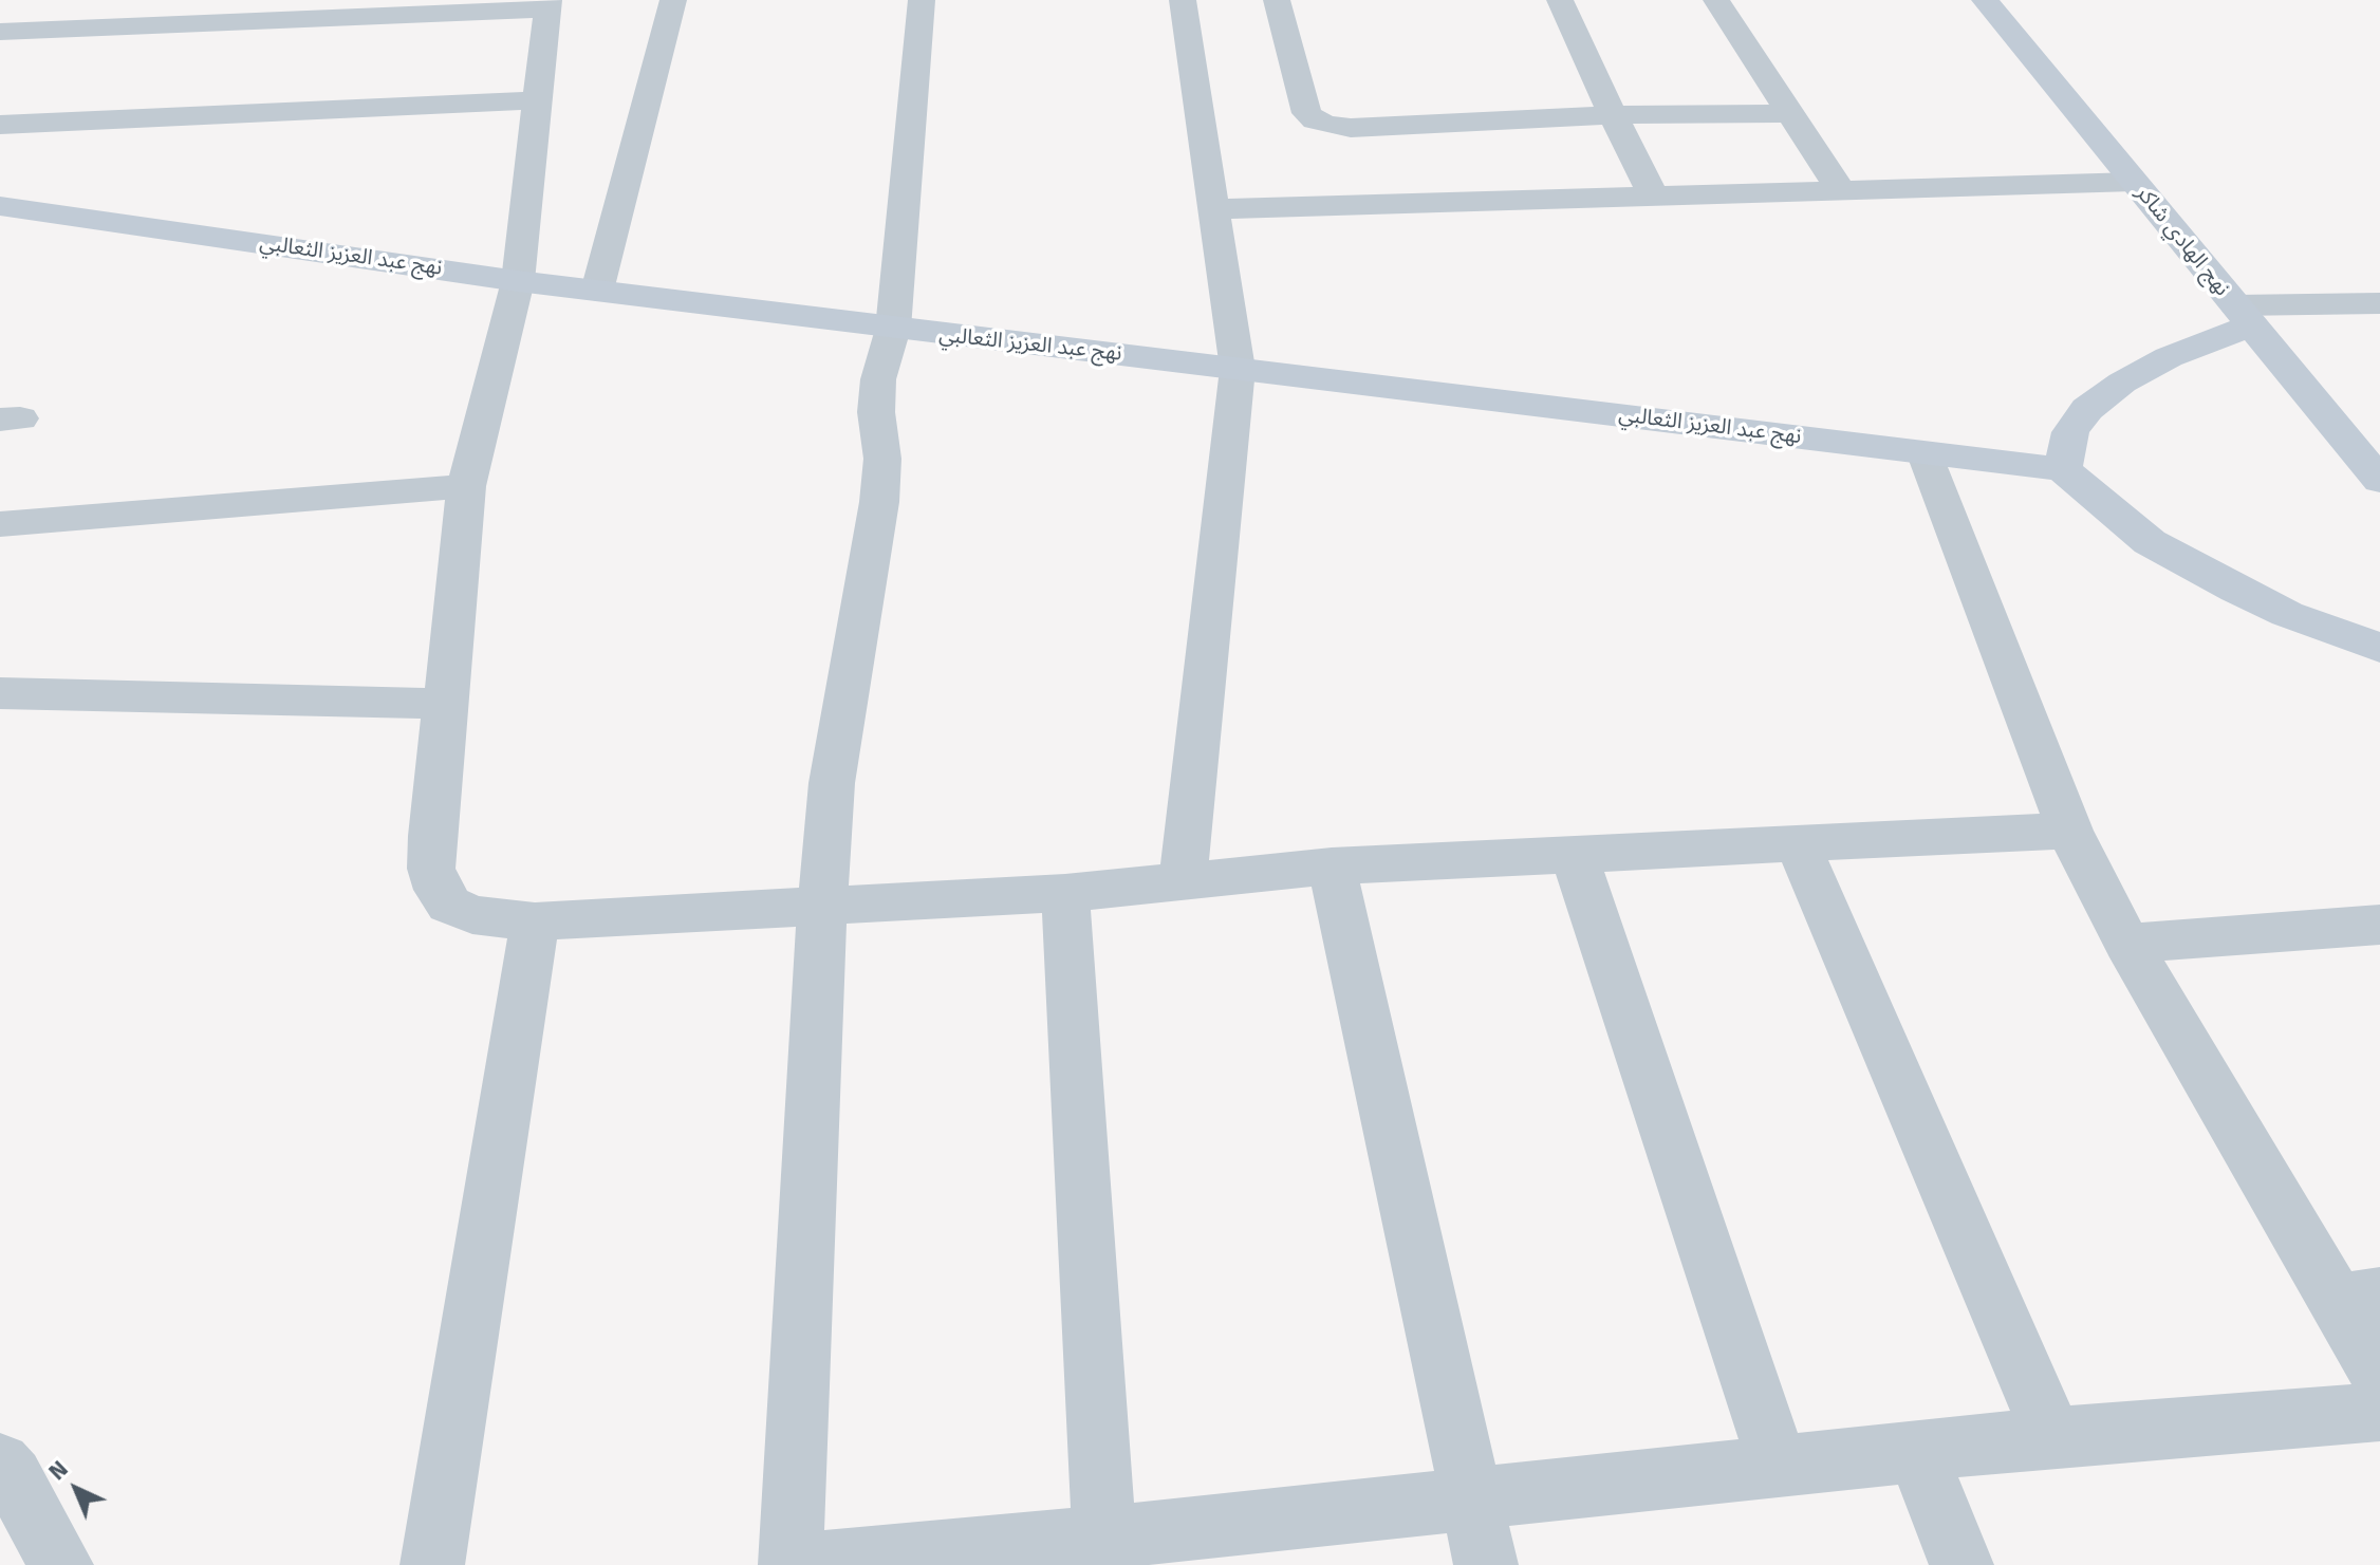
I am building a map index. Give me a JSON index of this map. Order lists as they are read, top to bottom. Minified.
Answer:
{"streets":{"street":["نهج الهادي شاكر","نهج عبد العزيز الثعالبي"]},"north":"top left"}
